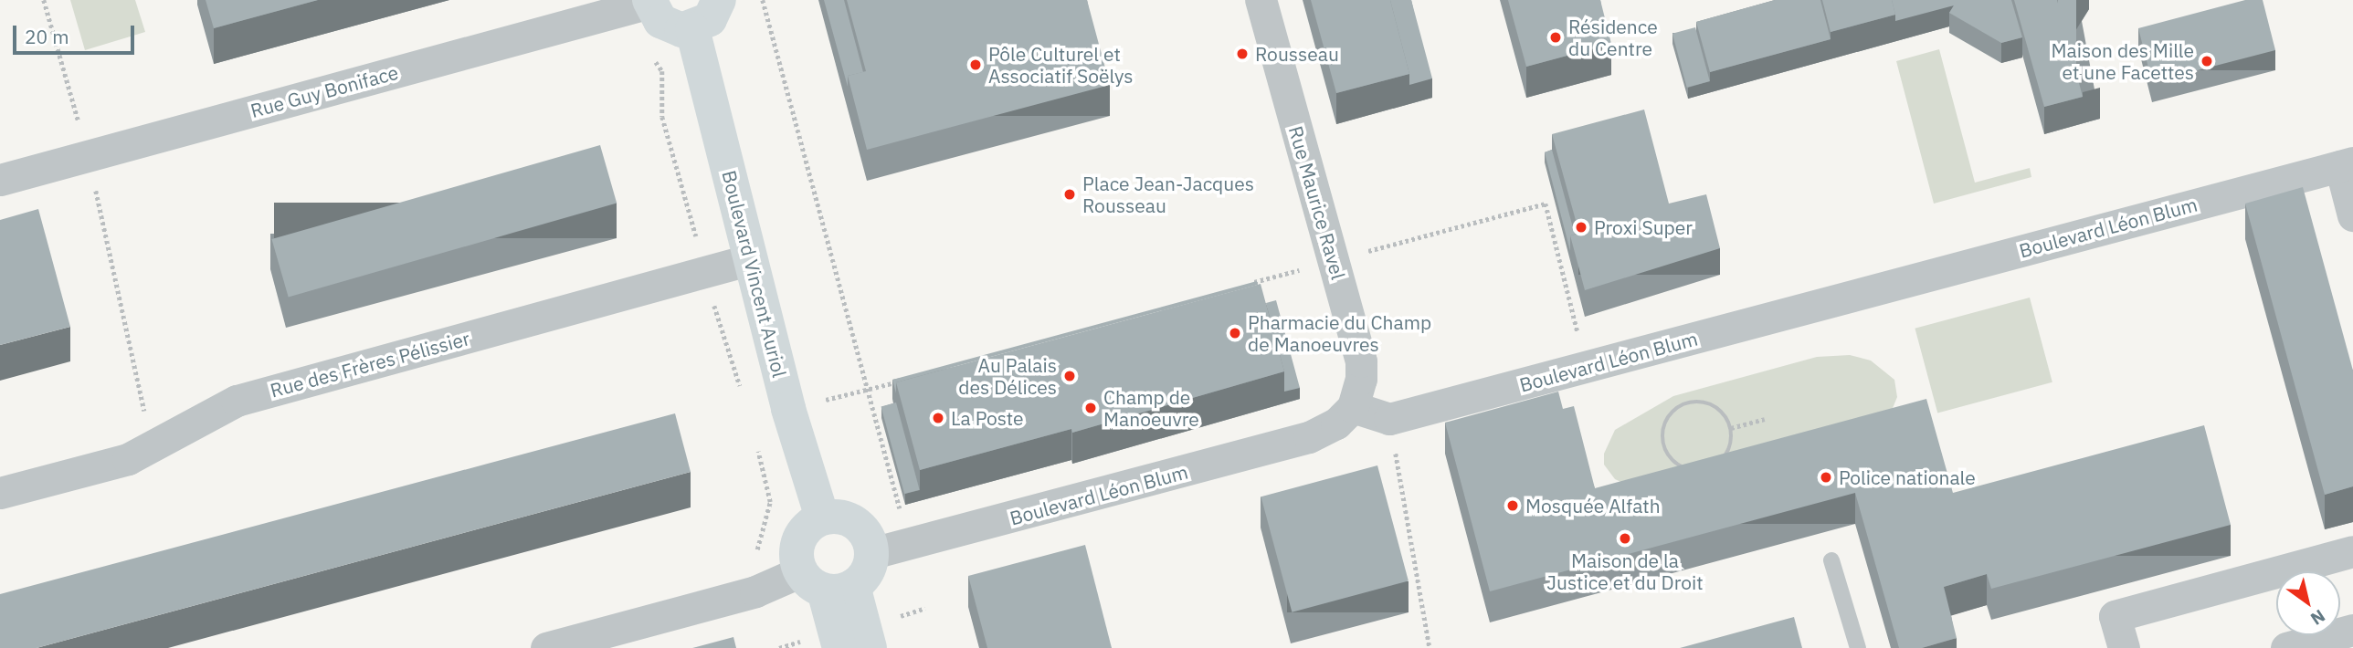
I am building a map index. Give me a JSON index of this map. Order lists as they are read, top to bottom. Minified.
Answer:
{"streets":{"street":["Rue Guy Boniface","Rue Maurice Ravel","Boulevard Léon Blum","Boulevard Vincent Auriol","Rue des Frères Pélissier"]},"crossings":[["Rue Maurice Ravel","Boulevard Léon Blum"],["Boulevard Léon Blum","Boulevard Vincent Auriol"],["Boulevard Vincent Auriol","Rue des Frères Pélissier"]],"places":["Résidence du Centre","Rousseau","Maison des Mille et une Facettes","Pôle Culturel et Associatif Soëlys","Place Jean-Jacques Rousseau","Proxi Super","Pharmacie du Champ de Manoeuvres","Au Palais des Délices","Champ de Manoeuvre","La Poste","Police nationale","Mosquée Alfath","Maison de la Justice et du Droit"],"scale_bar":"20 m","north":"bottom right"}
